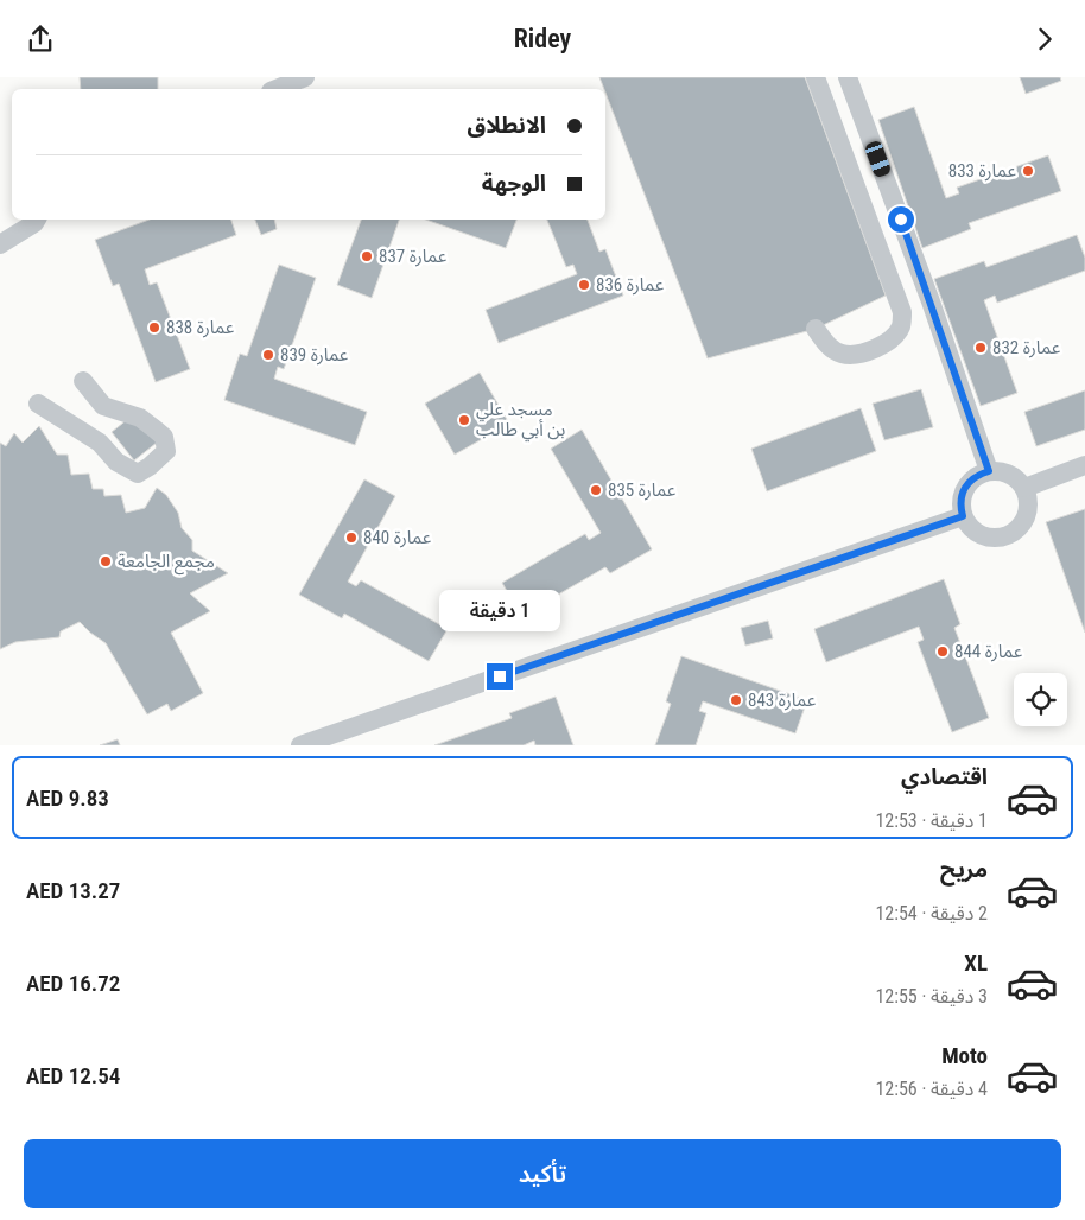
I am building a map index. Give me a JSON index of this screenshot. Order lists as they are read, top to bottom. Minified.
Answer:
{"places":["عمارة 833","عمارة 837","عمارة 836","عمارة 838","عمارة 832","عمارة 839","مسجد علي بن أبي طالب","عمارة 835","عمارة 840","مجمع الجامعة","عمارة 844","عمارة 843"],"page":{"header":"Ridey","banner":["الانطلاق","الوجهة"],"bubble":"1 دقيقة","list":[{"name":"اقتصادي","note":"1 دقيقة · 12:53","value":"AED 9.83"},{"name":"مريح","note":"2 دقيقة · 12:54","value":"AED 13.27"},{"name":"XL","note":"3 دقيقة · 12:55","value":"AED 16.72"},{"name":"Moto","note":"4 دقيقة · 12:56","value":"AED 12.54"}],"buttons":"تأكيد"}}
